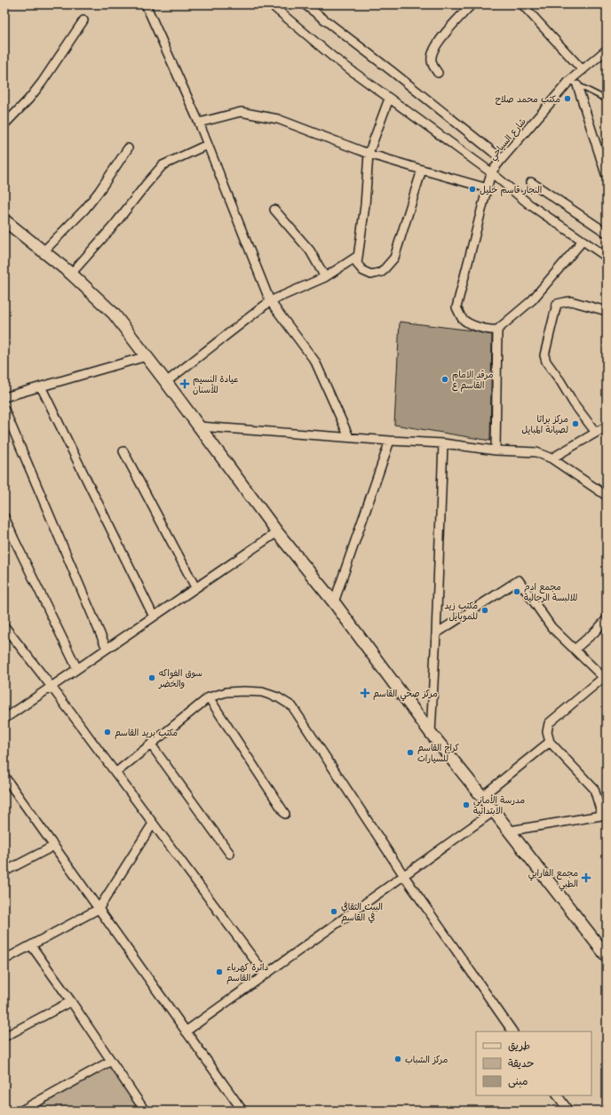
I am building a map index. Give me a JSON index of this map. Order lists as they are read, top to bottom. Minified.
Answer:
{"streets":{"street":["شارع السياحي"]},"places":{"other":["مكتب محمد صلاح","النجار قاسم خليل","مرقد الامام القاسم ع","مركز براثا لصيانة المبايل","مجمع ادم للالبسة الرجالية","مكتب زيد للموبايل","سوق الفواكه والخضر","مكتب بريد القاسم","كراج القاسم للسيارات","مدرسة الأماني الابتدائية","البيت الثقافي في القاسم","دائرة كهرباء القاسم","مركز الشباب"],"health":["عيادة النسيم للأسنان","مركز صحي القاسم","مجمع الفارابي الطبي"]},"legend":["طريق","حديقة","مبنى"]}
